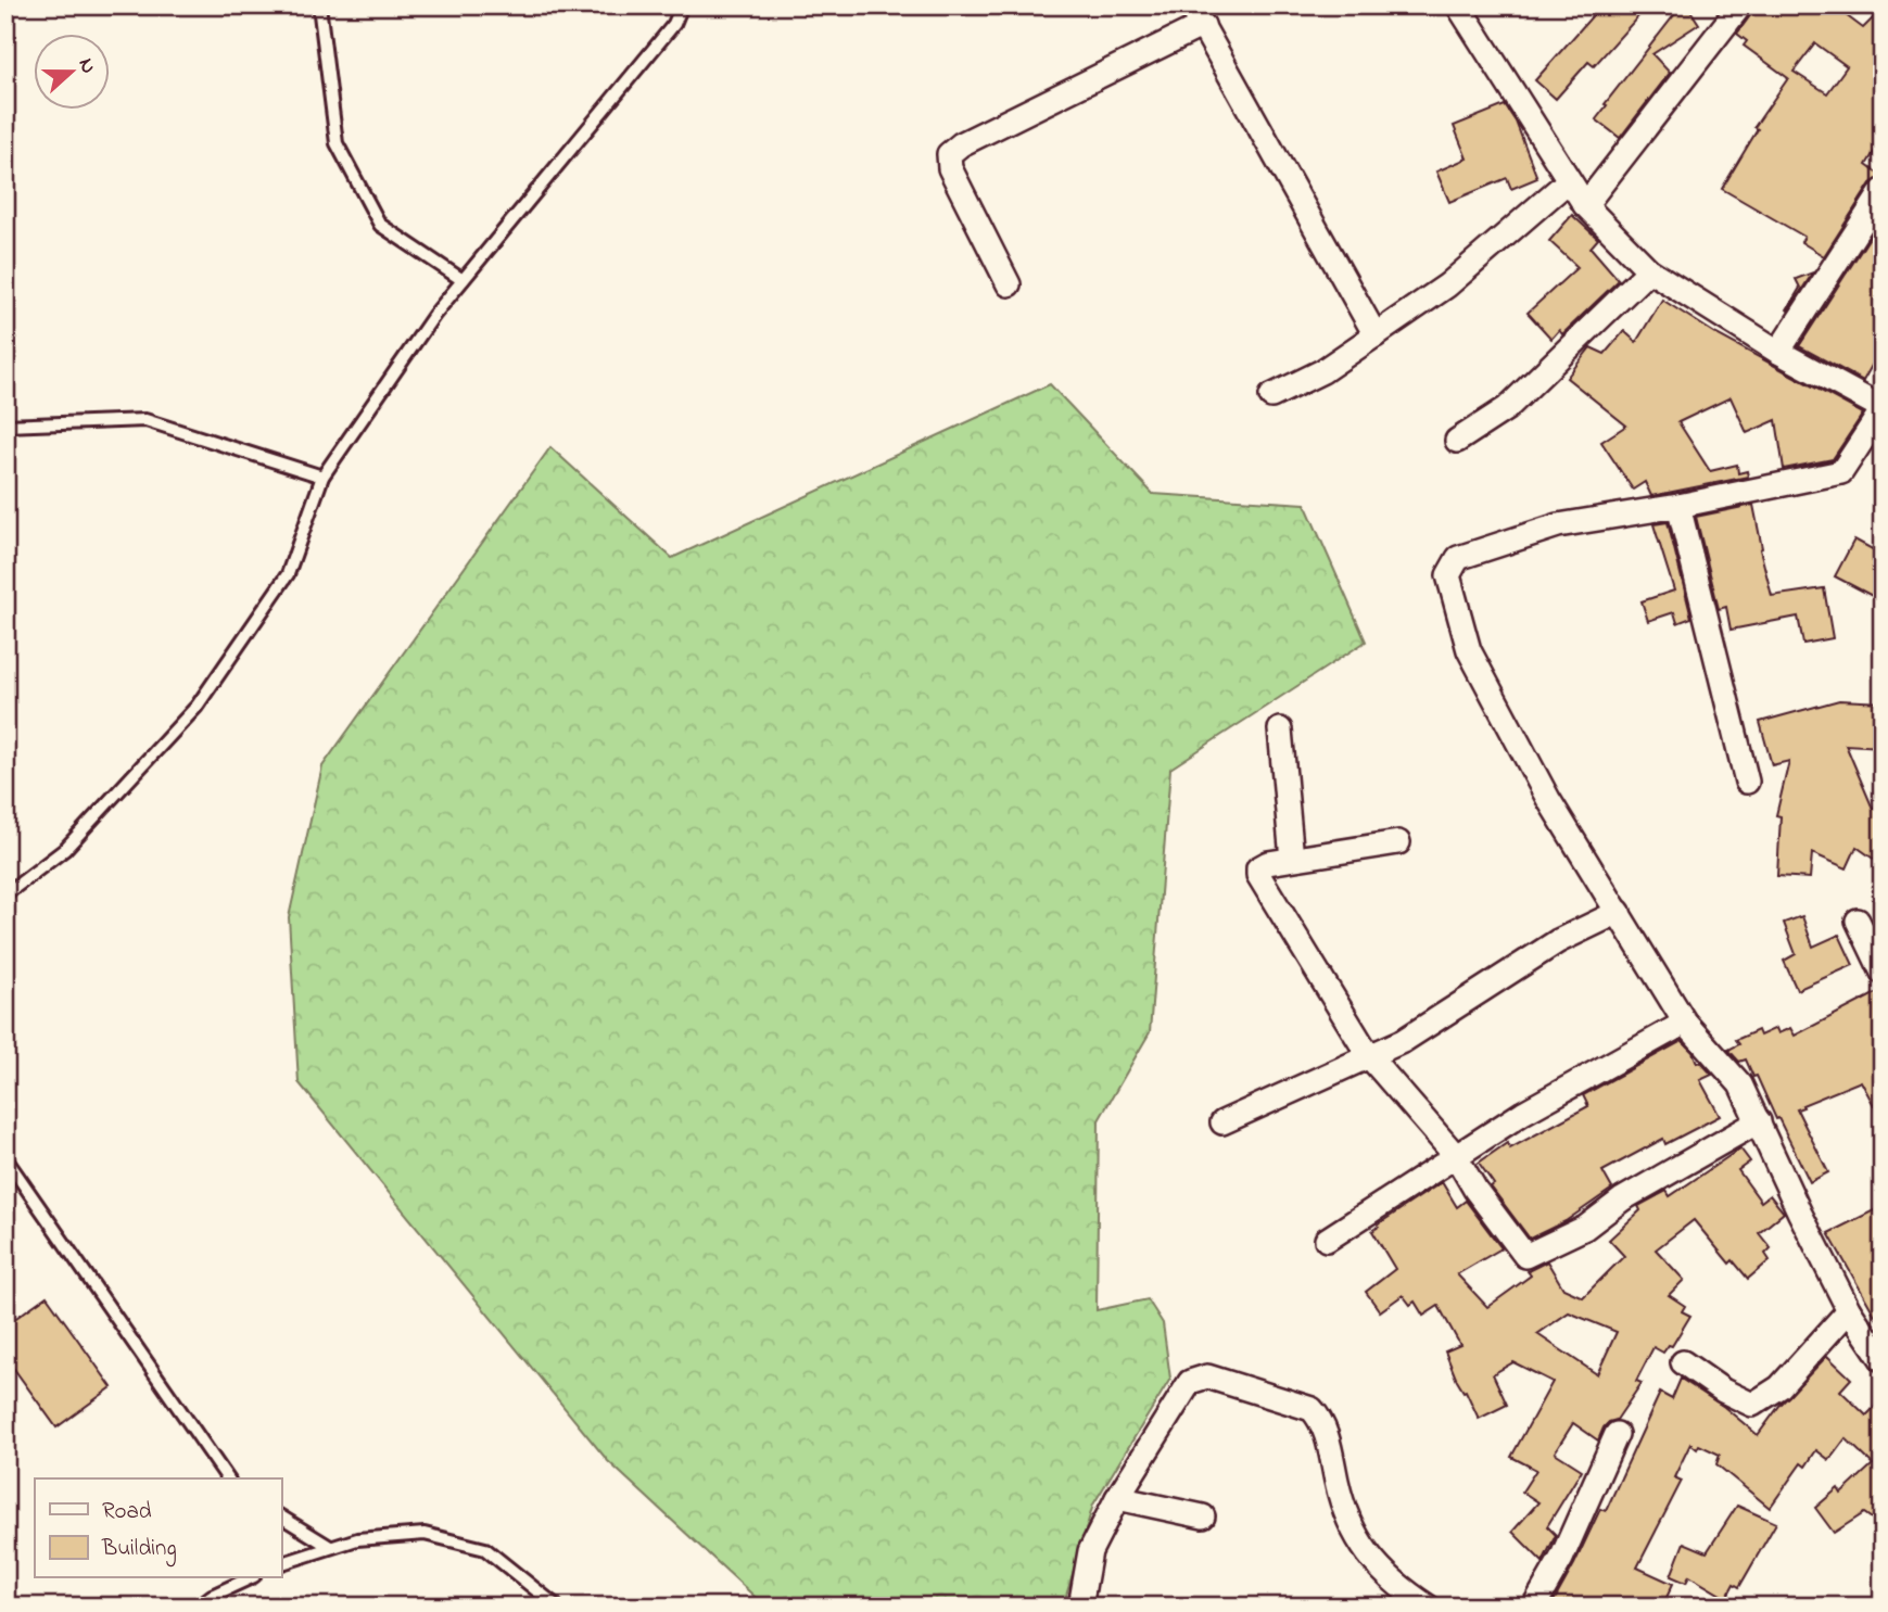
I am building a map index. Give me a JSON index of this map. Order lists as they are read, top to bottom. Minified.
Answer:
{"legend":["Road","Building"],"north":"right"}
